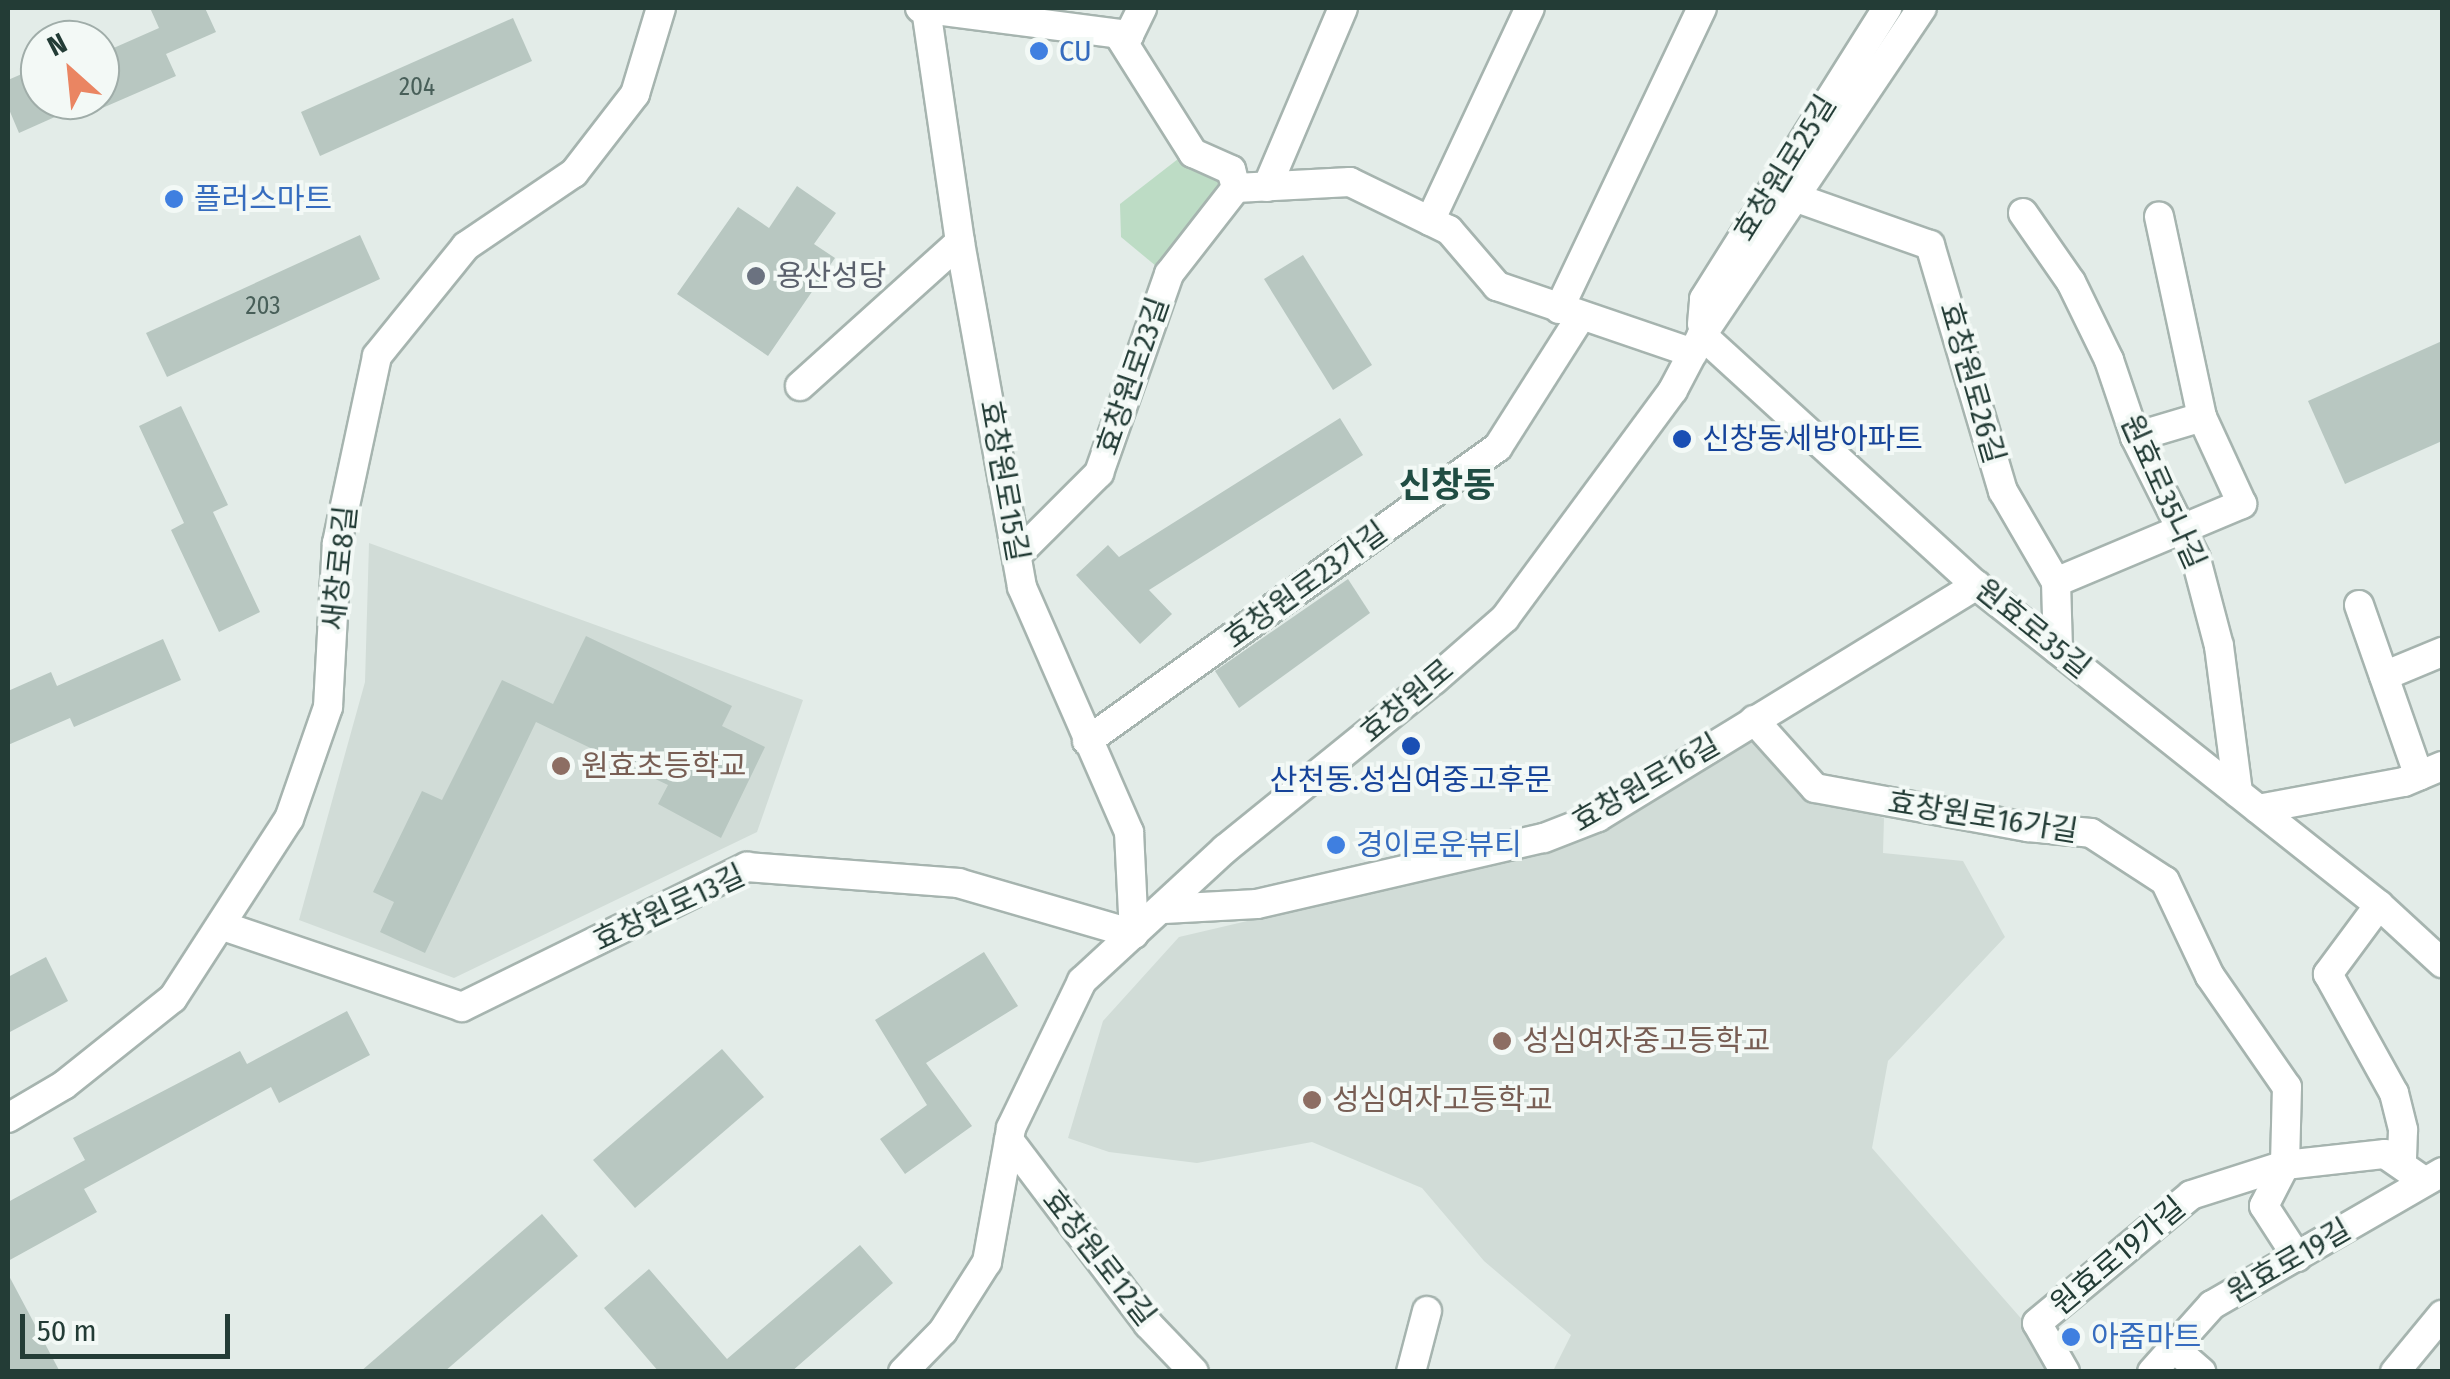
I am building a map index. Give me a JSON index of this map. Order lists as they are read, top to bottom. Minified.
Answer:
{"streets":{"street":["효창원로25길","효창원로23길","효창원로26길","효창원로15길","원효로35나길","새창로8길","효창원로23가길","원효로35길","효창원로","효창원로16길","효창원로16가길","효창원로13길","원효로19가길","효창원로12길","원효로19길"]},"crossings":[["효창원로25길","원효로35길"],["효창원로25길","효창원로"],["효창원로23길","효창원로15길"],["효창원로26길","원효로35길"],["효창원로26길","효창원로"],["효창원로15길","효창원로23가길"],["효창원로15길","효창원로"],["효창원로15길","효창원로13길"],["원효로35나길","원효로35길"],["새창로8길","효창원로13길"],["원효로35길","효창원로"],["원효로35길","효창원로16길"],["효창원로","효창원로16길"],["효창원로","효창원로13길"],["효창원로","효창원로12길"],["효창원로16길","효창원로16가길"],["효창원로16가길","원효로19가길"],["효창원로16가길","원효로19길"],["원효로19가길","원효로19길"]],"districts":["신창동"],"places":["CU","플러스마트","용산성당","신창동세방아파트","산천동.성심여중고후문","원효초등학교","경이로운뷰티","성심여자중고등학교","성심여자고등학교","아줌마트"],"house_numbers":["204","203"],"scale_bar":"50 m","north":"top left"}
